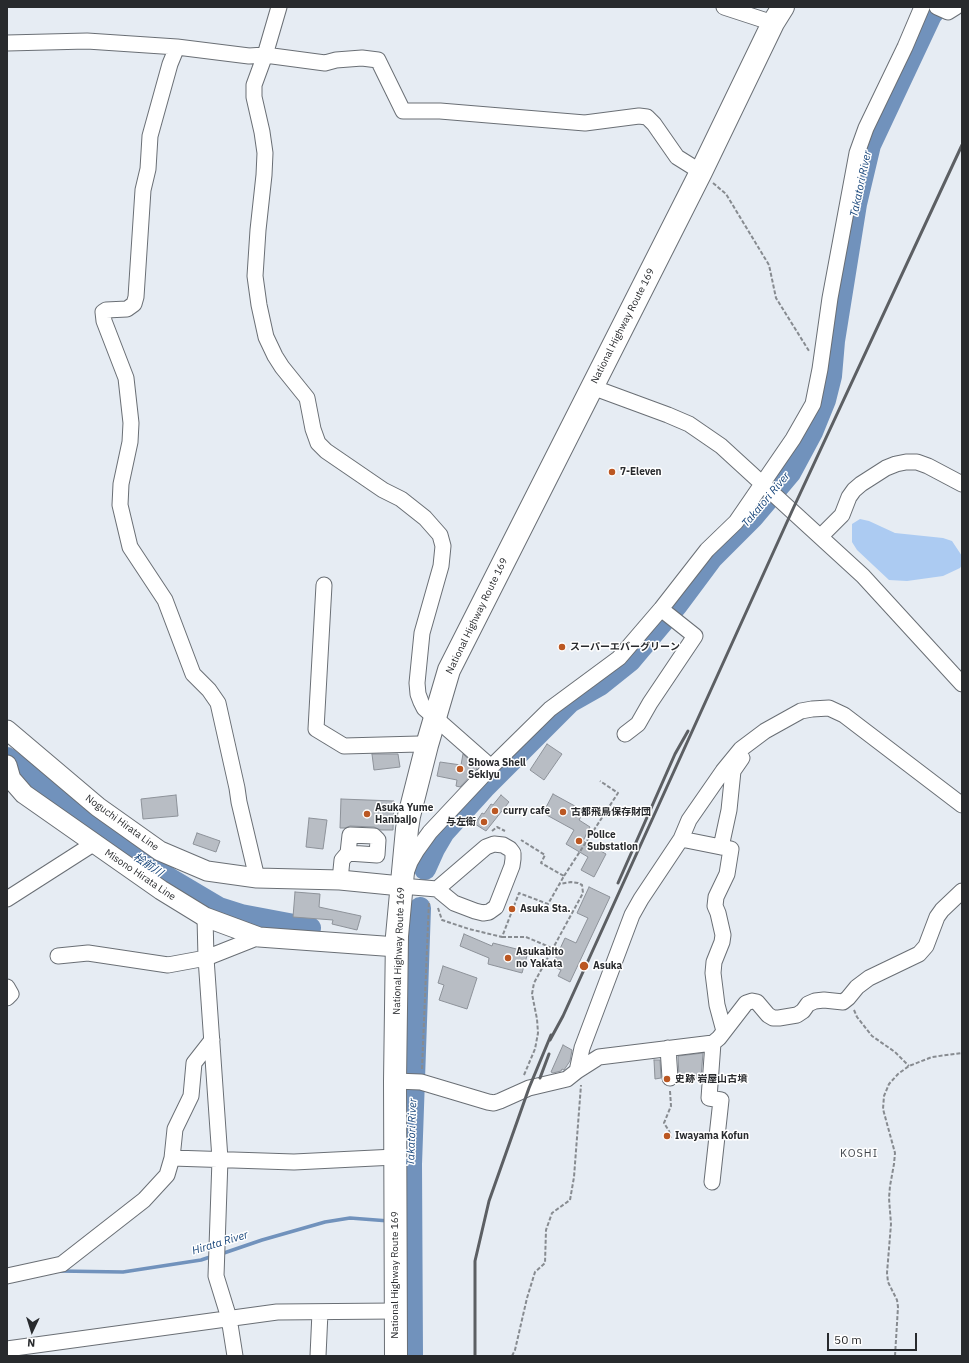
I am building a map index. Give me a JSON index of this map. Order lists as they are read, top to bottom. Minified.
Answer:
{"streets":{"highway":["National Highway Route 169"],"main road":["Noguchi Hirata Line","Misono Hirata Line"]},"crossings":[["National Highway Route 169","Noguchi Hirata Line"],["National Highway Route 169","Misono Hirata Line"]],"districts":["KOSHI"],"water":["Takatori River","桧前川","Hirata River"],"places":["7-Eleven","スーパーエバーグリーン","Showa Shell Sekiyu","curry cafe","古都飛鳥保存財団","Asuka Yume Hanbaijo","与左衛","Police Substation","Asuka Sta.","Asukabito no Yakata","Asuka","史跡 岩屋山古墳","Iwayama Kofun"],"scale_bar":"50 m","north":"bottom"}
